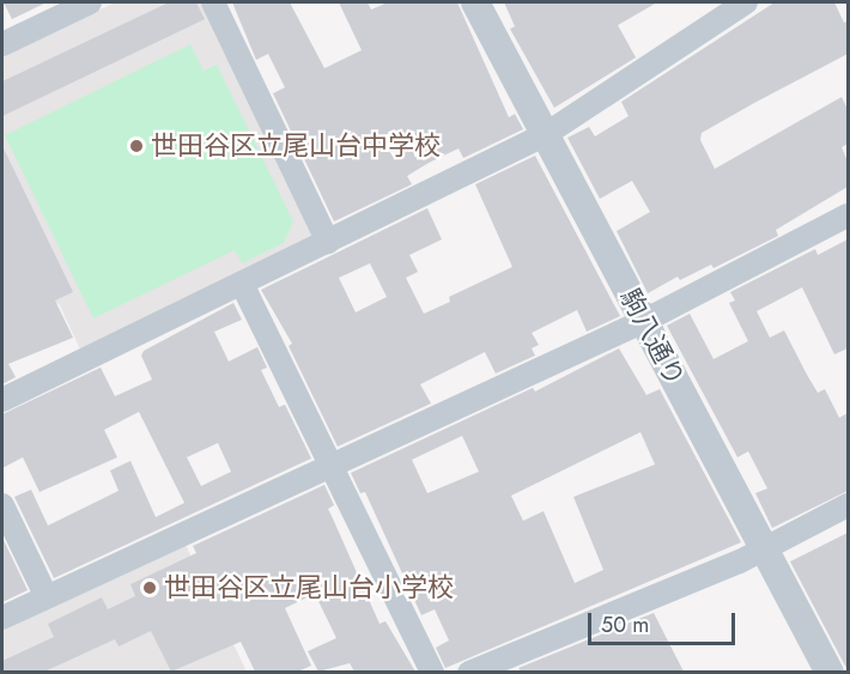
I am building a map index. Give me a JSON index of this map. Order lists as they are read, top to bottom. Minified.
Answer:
{"streets":{"street":["駒八通り"]},"places":["世田谷区立尾山台中学校","世田谷区立尾山台小学校"],"scale_bar":"50 m"}
